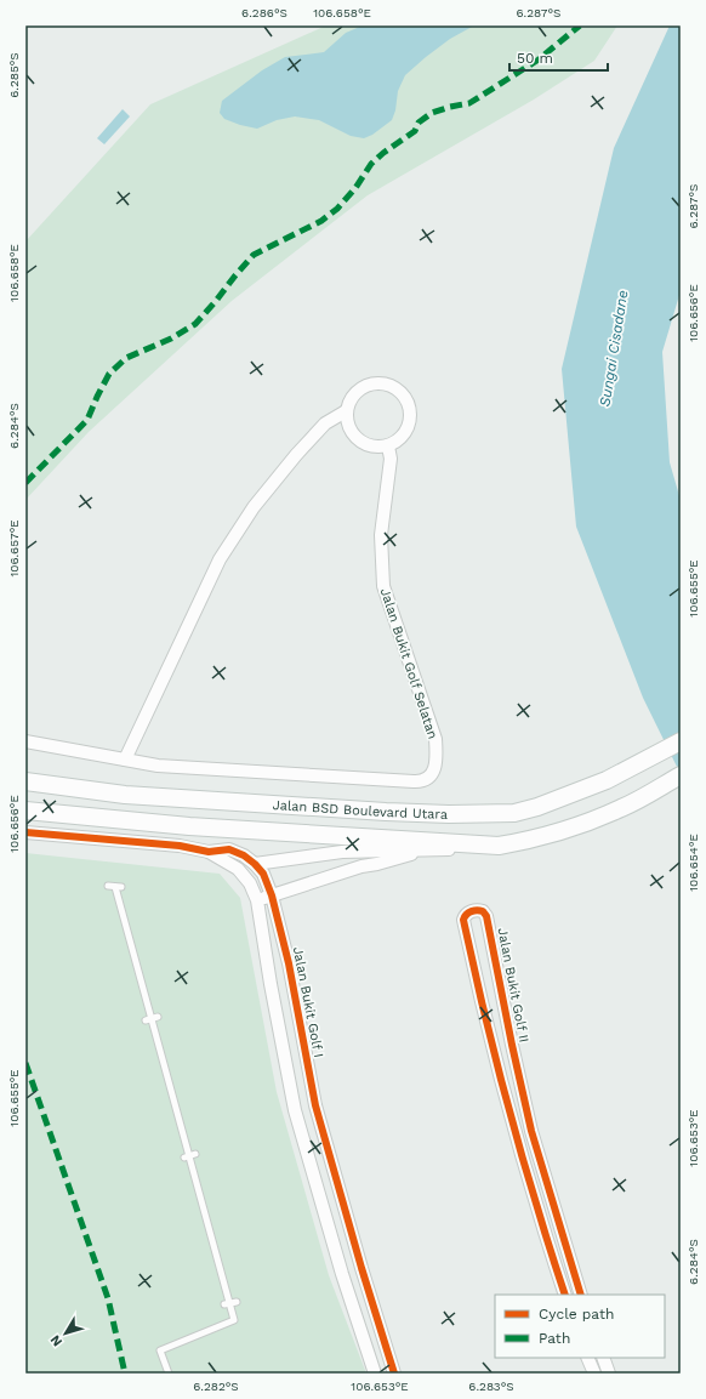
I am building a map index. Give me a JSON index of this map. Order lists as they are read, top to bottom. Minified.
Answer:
{"streets":{"main road":["Jalan BSD Boulevard Utara"],"street":["Jalan Bukit Golf Selatan","Jalan Bukit Golf II","Jalan Bukit Golf I"]},"water":["Sungai Cisadane"],"legend":["Cycle path","Path"],"scale_bar":"50 m","north":"bottom left","coordinates":["6.286°S","106.658°E","6.287°S","6.285°S","106.656°E","6.284°S","106.657°E","106.655°E","106.654°E","106.653°E","6.282°S","6.283°S"]}
